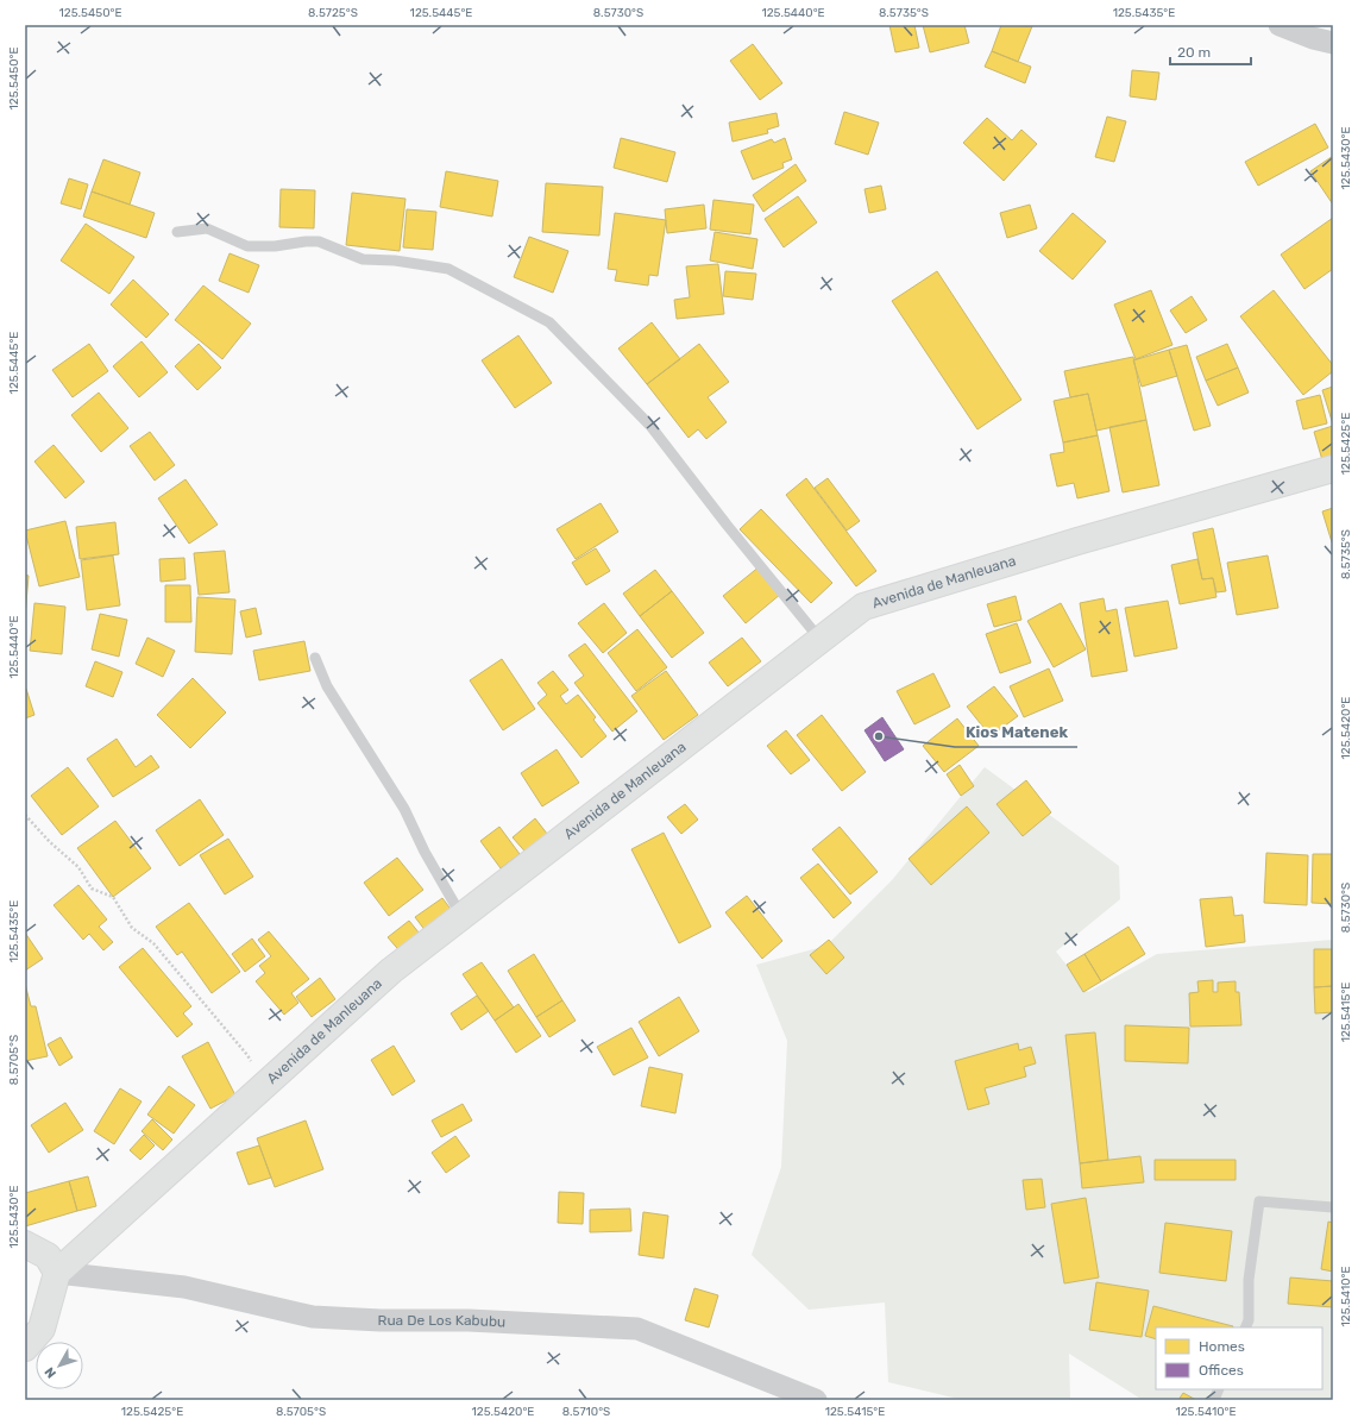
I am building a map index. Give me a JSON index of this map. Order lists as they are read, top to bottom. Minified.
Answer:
{"streets":{"street":["Avenida de Manleuana","Rua De Los Kabubu"]},"crossings":[["Avenida de Manleuana","Rua De Los Kabubu"]],"places":["Kios Matenek"],"legend":["Homes","Offices"],"scale_bar":"20 m","north":"bottom left","coordinates":["125.5450°E","8.5725°S","125.5445°E","8.5730°S","125.5440°E","8.5735°S","125.5435°E","125.5430°E","125.5425°E","125.5420°E","125.5415°E","8.5705°S","125.5410°E","8.5710°S"]}
